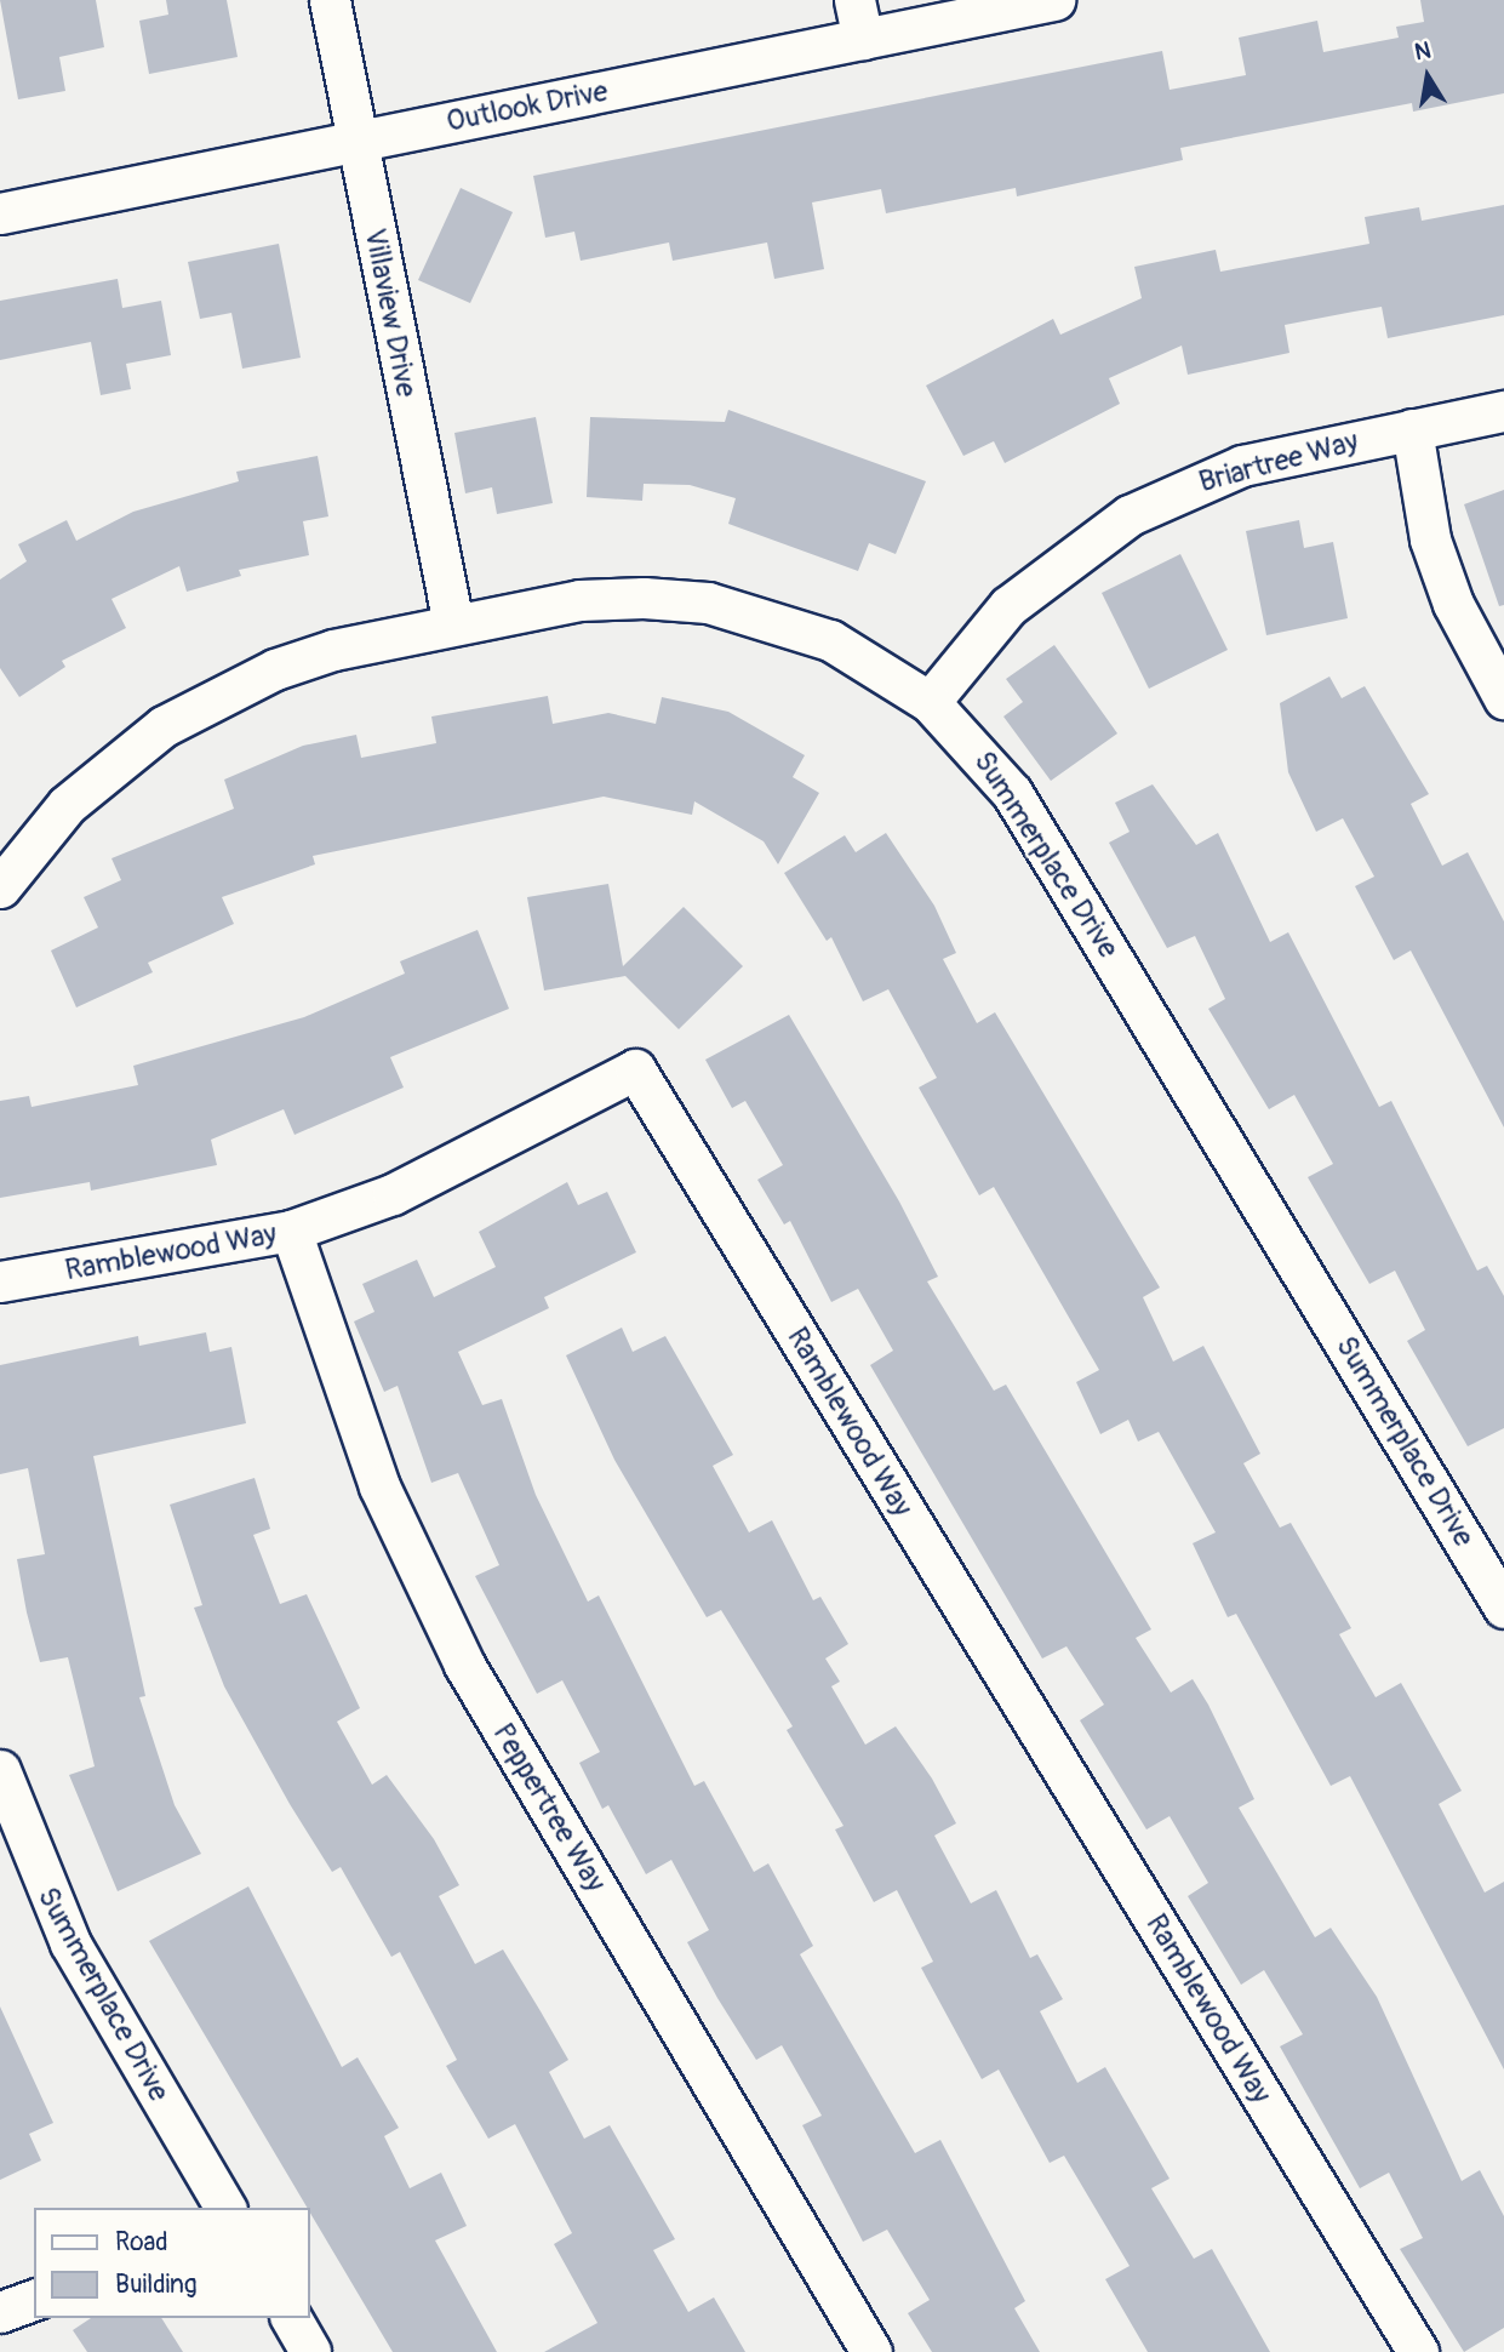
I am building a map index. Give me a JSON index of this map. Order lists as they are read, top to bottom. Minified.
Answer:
{"streets":{"street":["Outlook Drive","Villaview Drive","Briartree Way","Summerplace Drive","Ramblewood Way","Peppertree Way"]},"crossings":[["Outlook Drive","Villaview Drive"],["Villaview Drive","Summerplace Drive"],["Briartree Way","Summerplace Drive"],["Ramblewood Way","Peppertree Way"]],"legend":["Road","Building"],"north":"top"}
